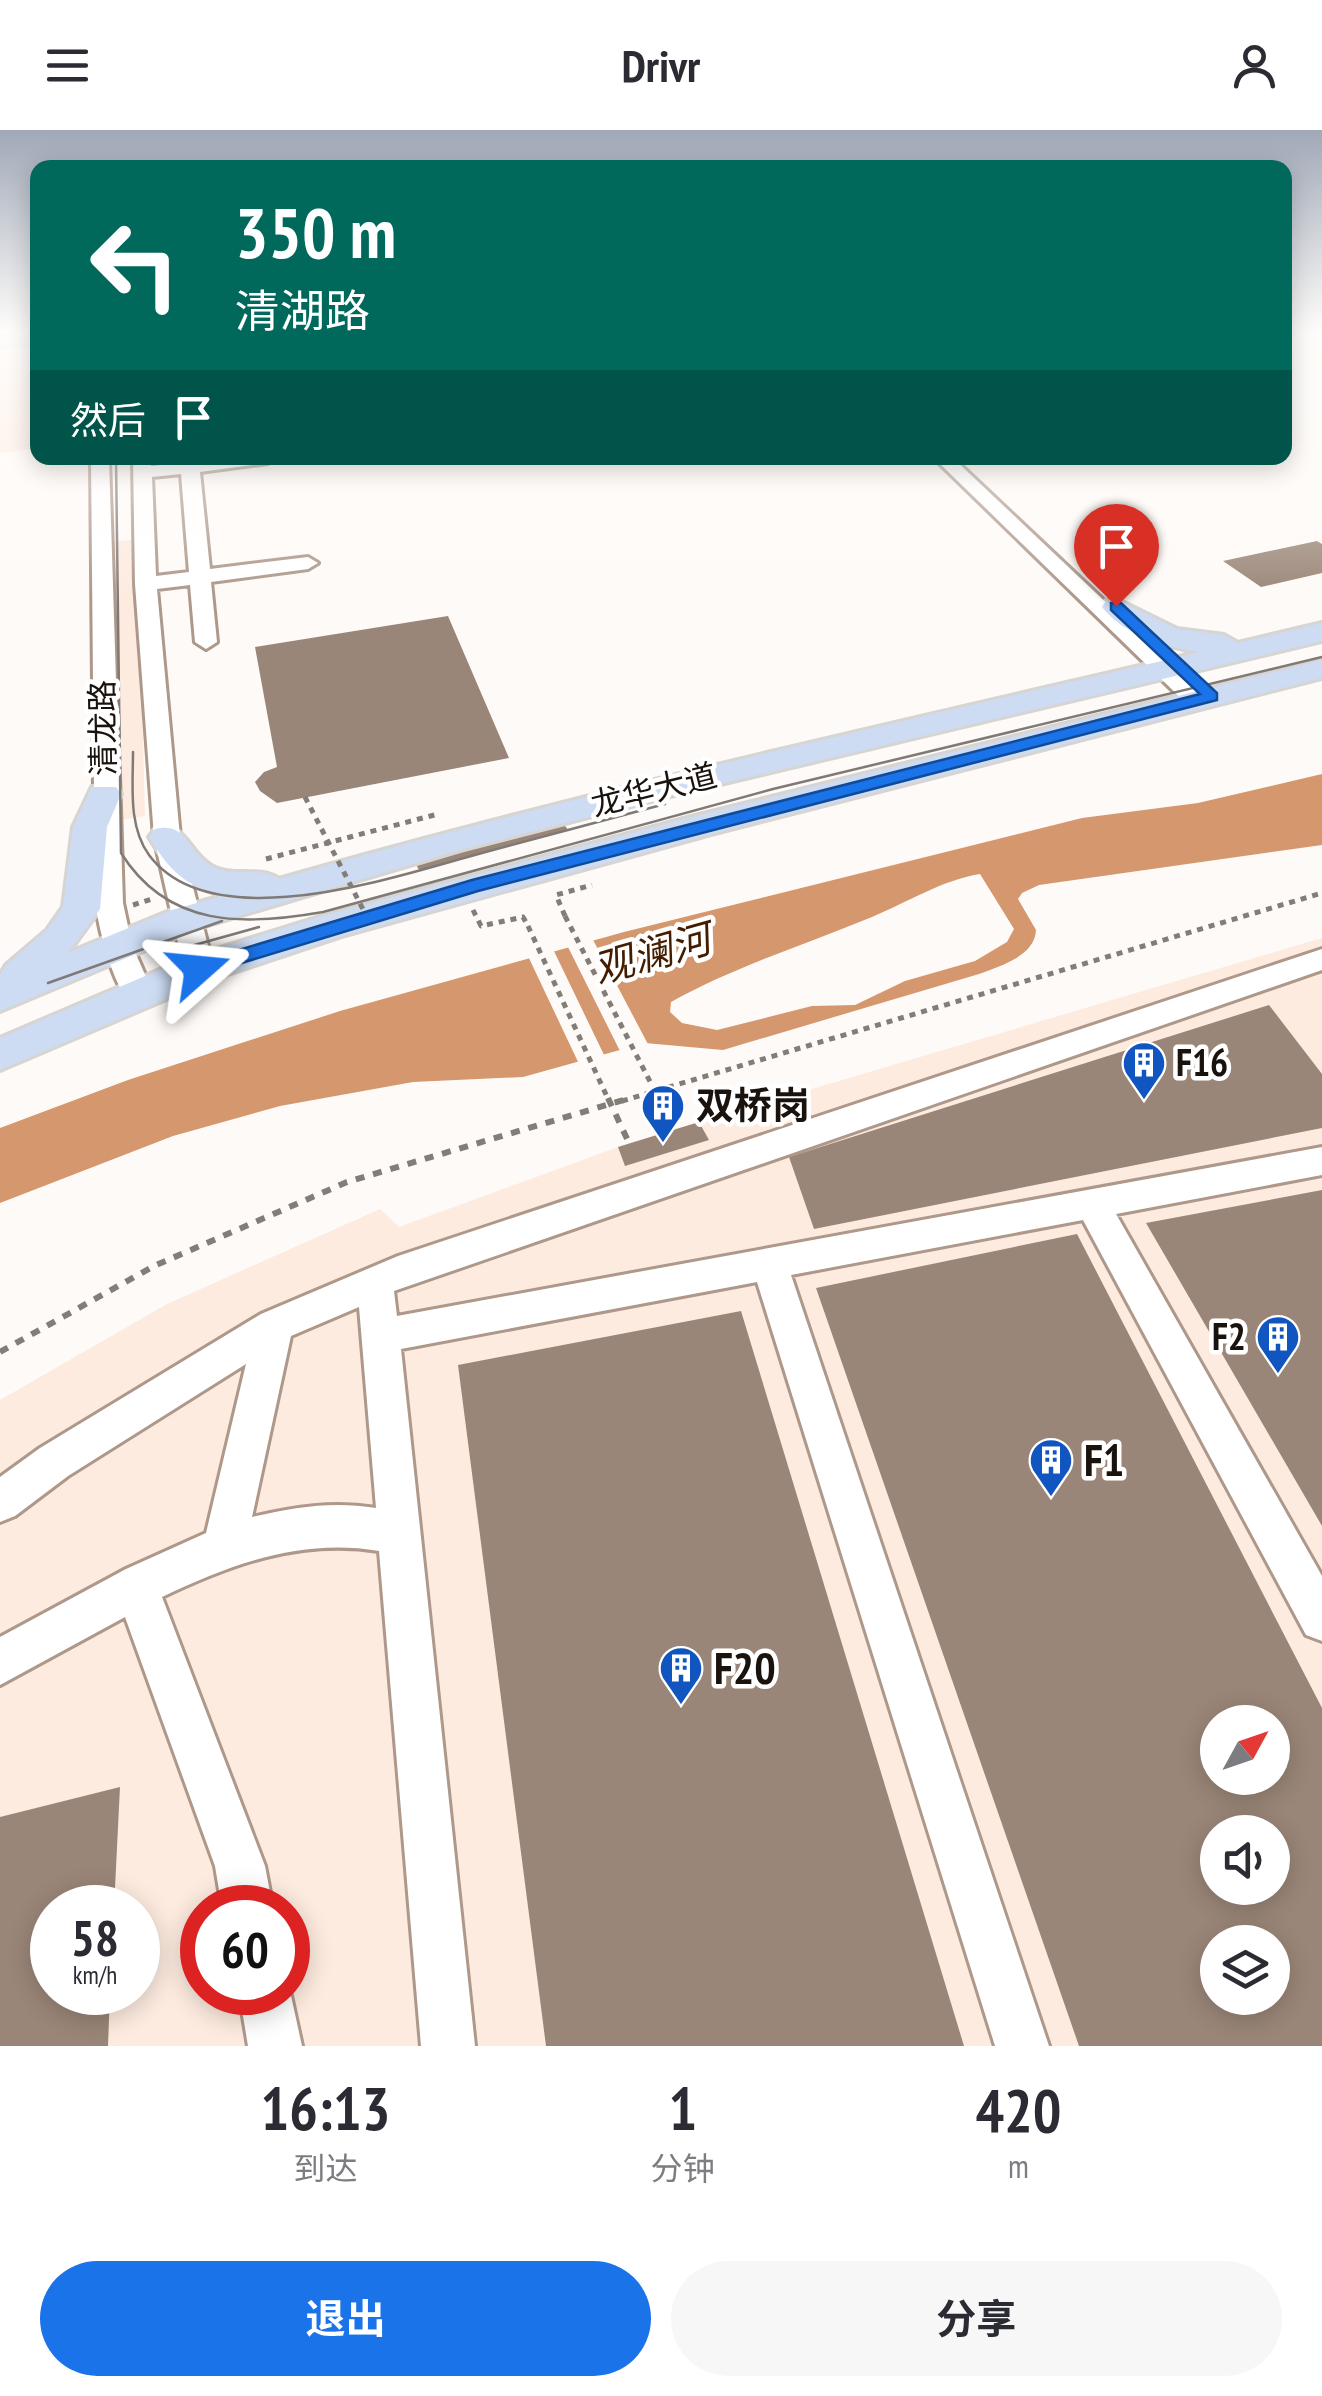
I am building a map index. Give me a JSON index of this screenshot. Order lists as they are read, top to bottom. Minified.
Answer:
{"streets":{"main road":["龙华大道"],"street":["清龙路"]},"crossings":[["清龙路","龙华大道"]],"water":["观澜河"],"places":{"building":["F16","双桥岗","F2","F1","F20"]},"north":"top right","page":{"header":"Drivr","turn":["350 m","清湖路"],"then":"然后","speed":"58 km/h","limit":"60","eta":["16:13","到达","1","分钟","420","m"],"buttons":["退出","分享"]}}
